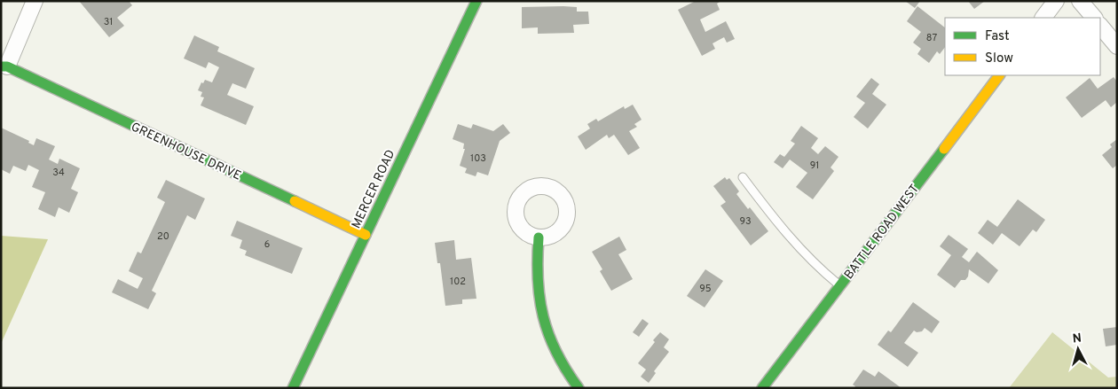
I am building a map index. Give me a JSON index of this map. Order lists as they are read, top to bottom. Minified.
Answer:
{"streets":{"street":["GREENHOUSE DRIVE","MERCER ROAD","BATTLE ROAD WEST"]},"crossings":[["GREENHOUSE DRIVE","MERCER ROAD"]],"house_numbers":["31","87","103","91","34","93","20","6","102","95"],"legend":["Fast","Slow"],"north":"top"}
